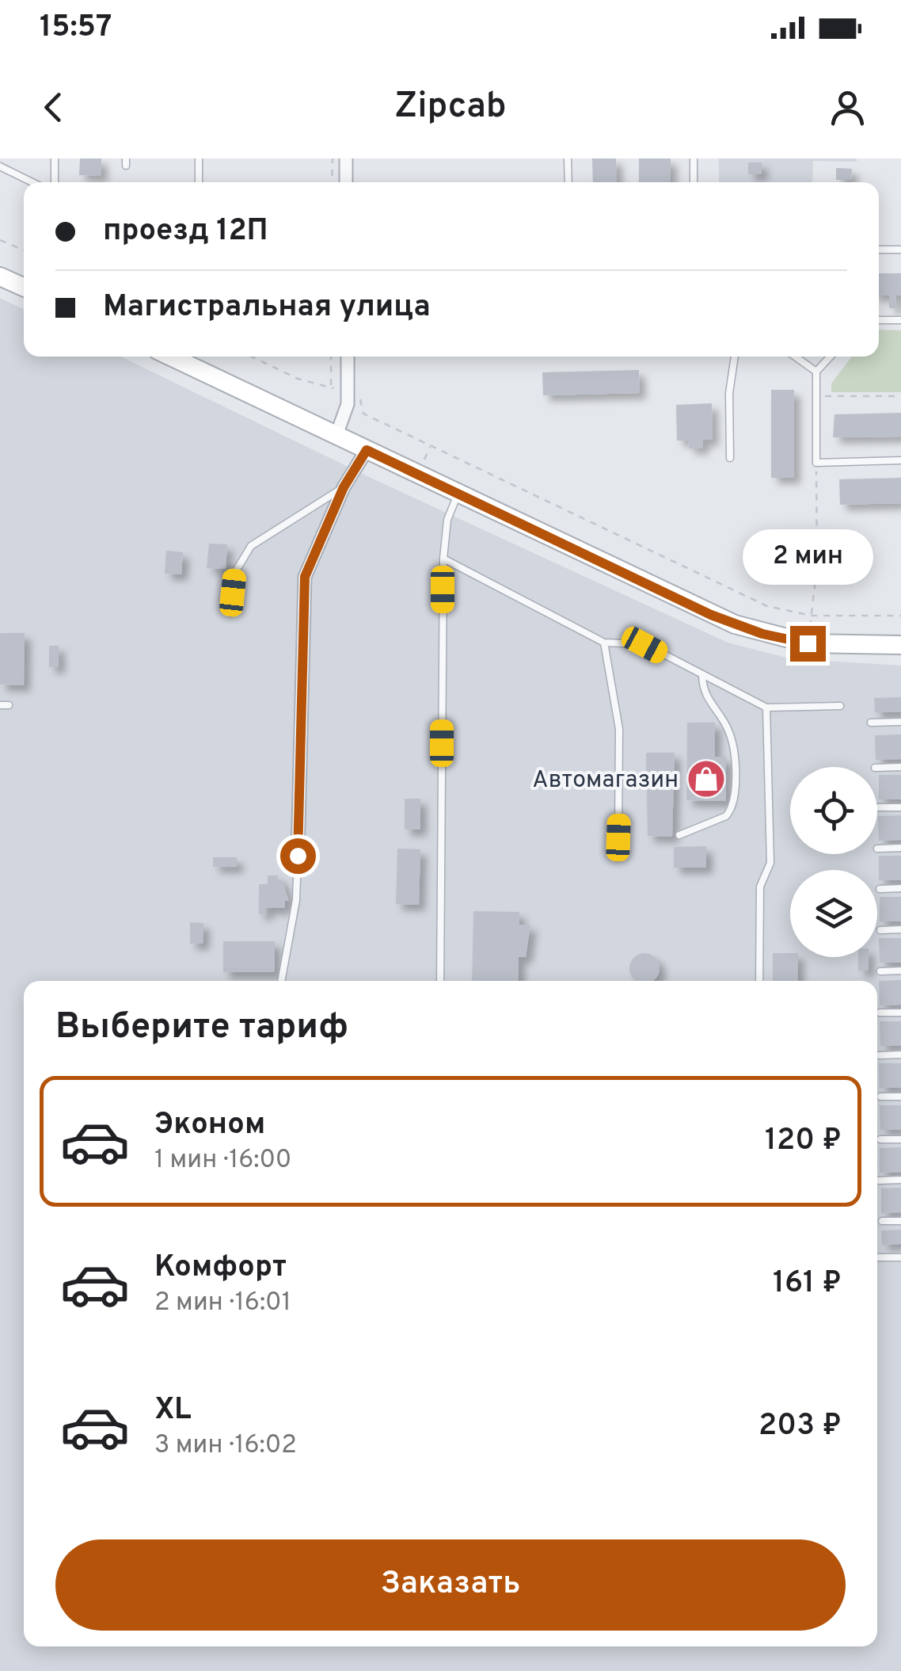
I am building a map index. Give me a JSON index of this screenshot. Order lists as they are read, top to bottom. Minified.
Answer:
{"places":{"shop":["Автомагазин"]},"page":{"status":"15:57","header":"Zipcab","banner":["проезд 12П","Магистральная улица"],"bubble":"2 мин","heading":"Выберите тариф","list":[{"name":"Эконом","note":"1 мин · 16:00","value":"120 ₽"},{"name":"Комфорт","note":"2 мин · 16:01","value":"161 ₽"},{"name":"XL","note":"3 мин · 16:02","value":"203 ₽"}],"buttons":"Заказать"}}
